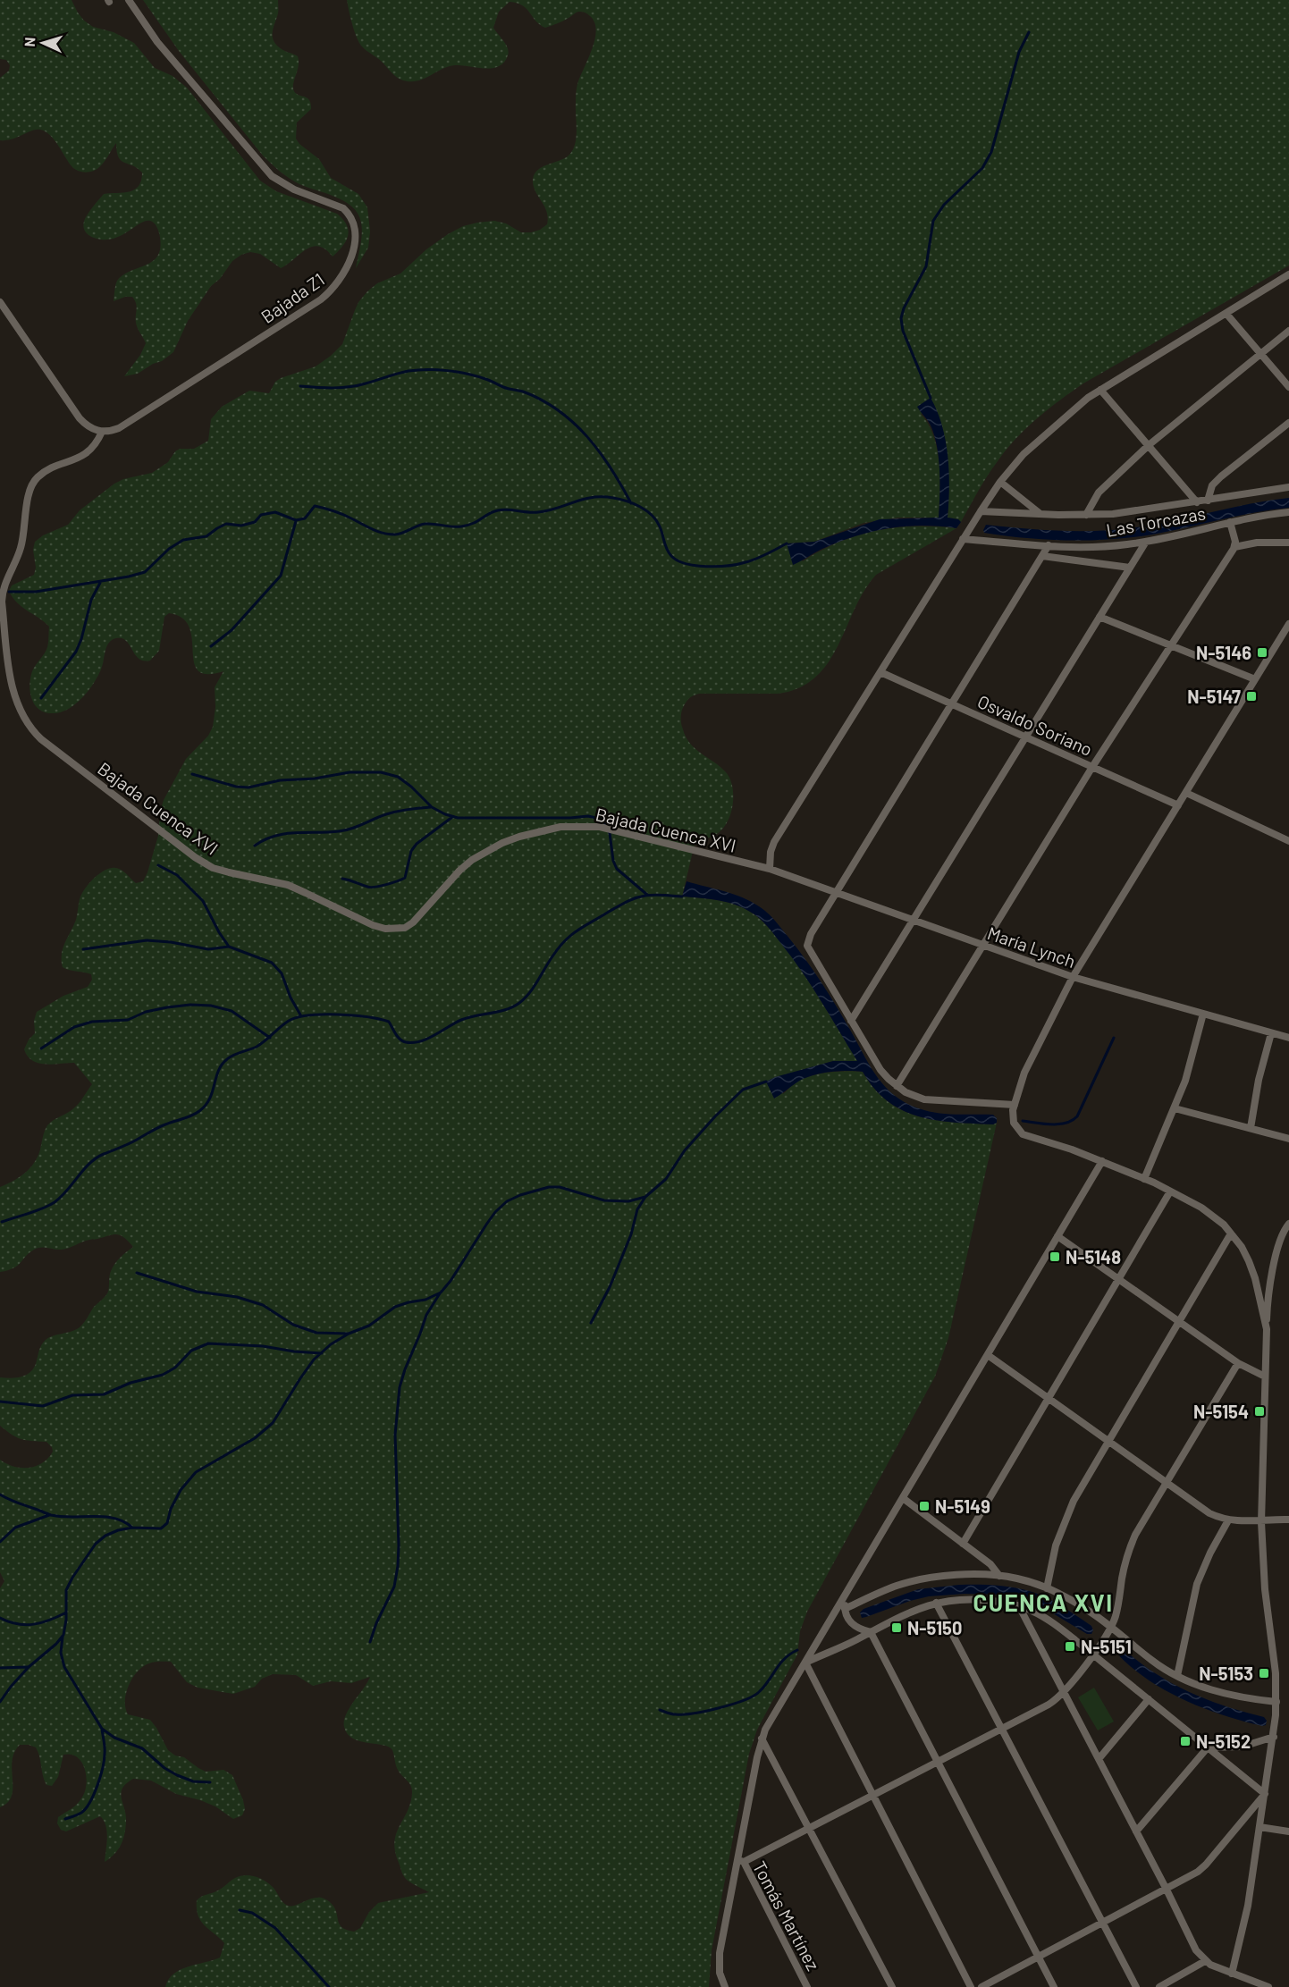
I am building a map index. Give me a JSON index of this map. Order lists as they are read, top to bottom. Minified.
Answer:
{"streets":{"street":["Bajada Z1","Las Torcazas","Osvaldo Soriano","Bajada Cuenca XVI","María Lynch","Tomás Martínez"]},"crossings":[["Bajada Z1","Bajada Cuenca XVI"],["Bajada Cuenca XVI","María Lynch"]],"districts":["CUENCA XVI"],"places":{"transit":["N-5146","N-5147","N-5148","N-5154","N-5149","N-5150","N-5151","N-5153","N-5152"]},"north":"left"}
